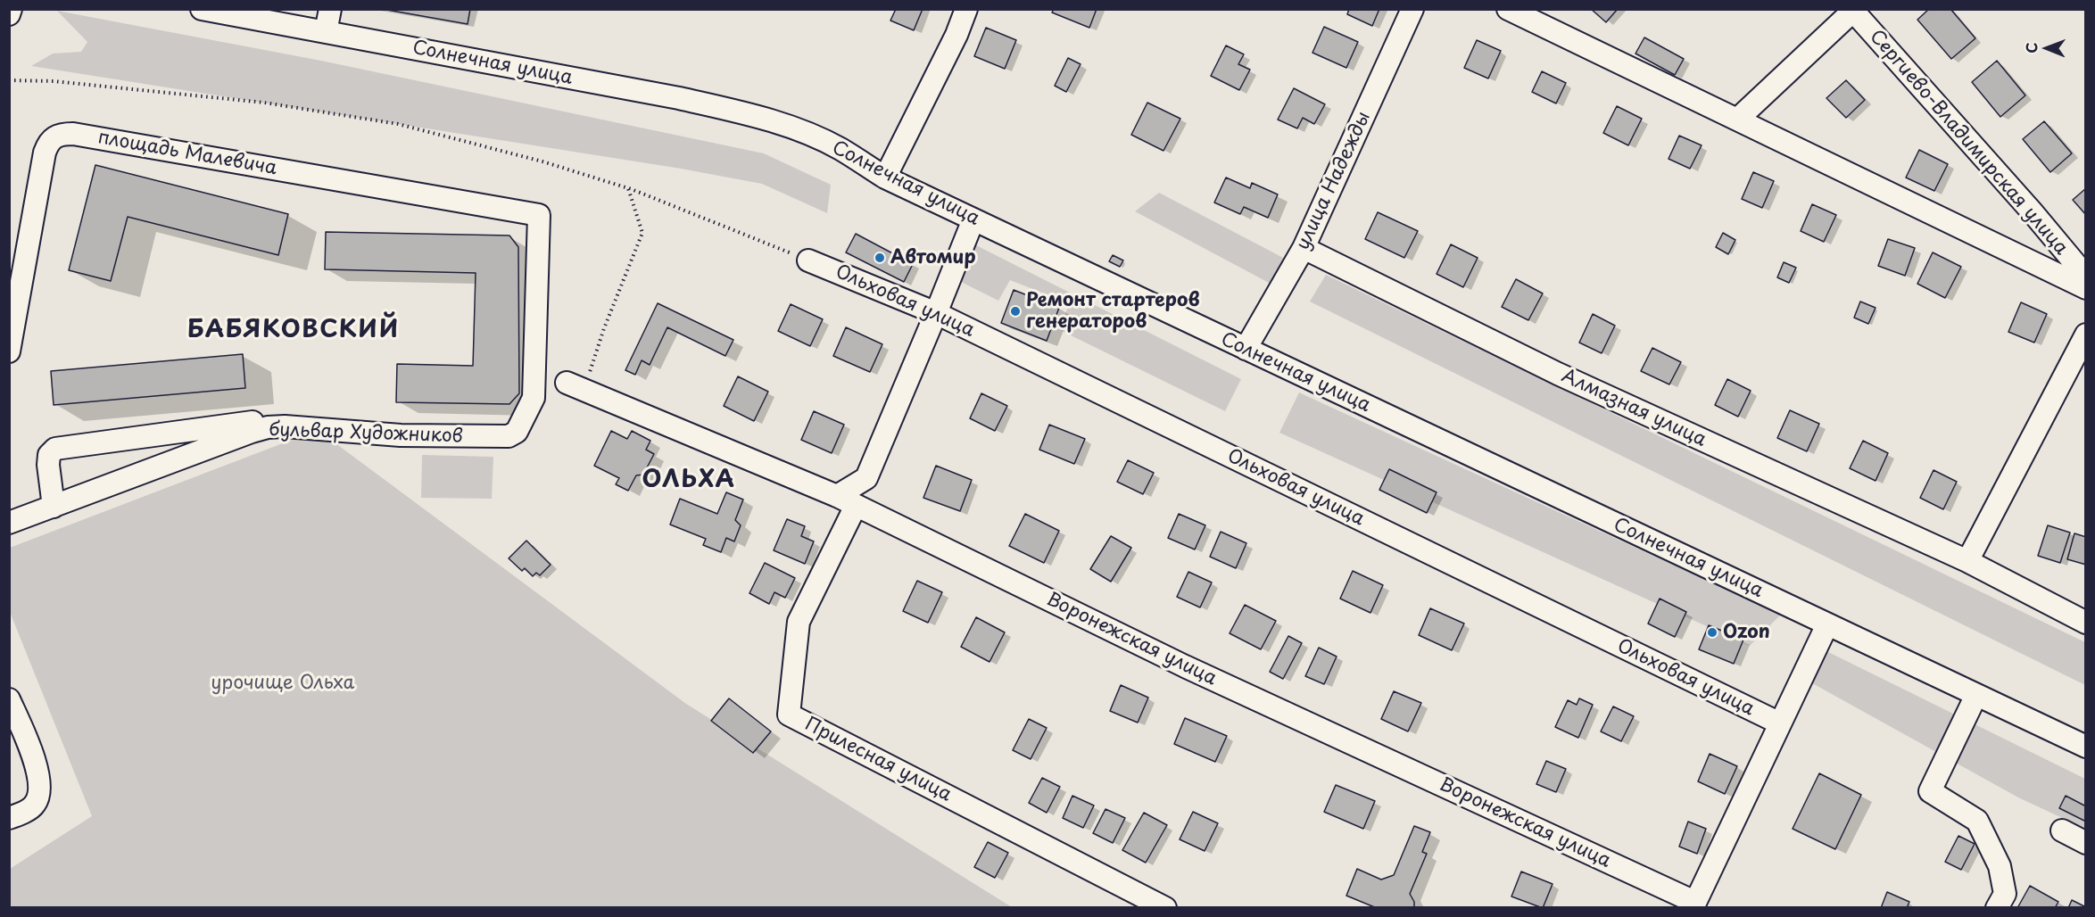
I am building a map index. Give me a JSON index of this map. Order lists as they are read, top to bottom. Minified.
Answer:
{"streets":{"street":["Солнечная улица","Сергиево-Владимирская улица","площадь Малевича","улица Надежды","Ольховая улица","Алмазная улица","бульвар Художников","Воронежская улица","Прилесная улица"]},"crossings":[["Солнечная улица","улица Надежды"],["площадь Малевича","бульвар Художников"],["улица Надежды","Алмазная улица"],["Воронежская улица","Прилесная улица"]],"districts":["БАБЯКОВСКИЙ","ОЛЬХА"],"parks":["урочище Ольха"],"places":["Автомир","Ремонт стартеров генераторов","Ozon"],"north":"left"}
